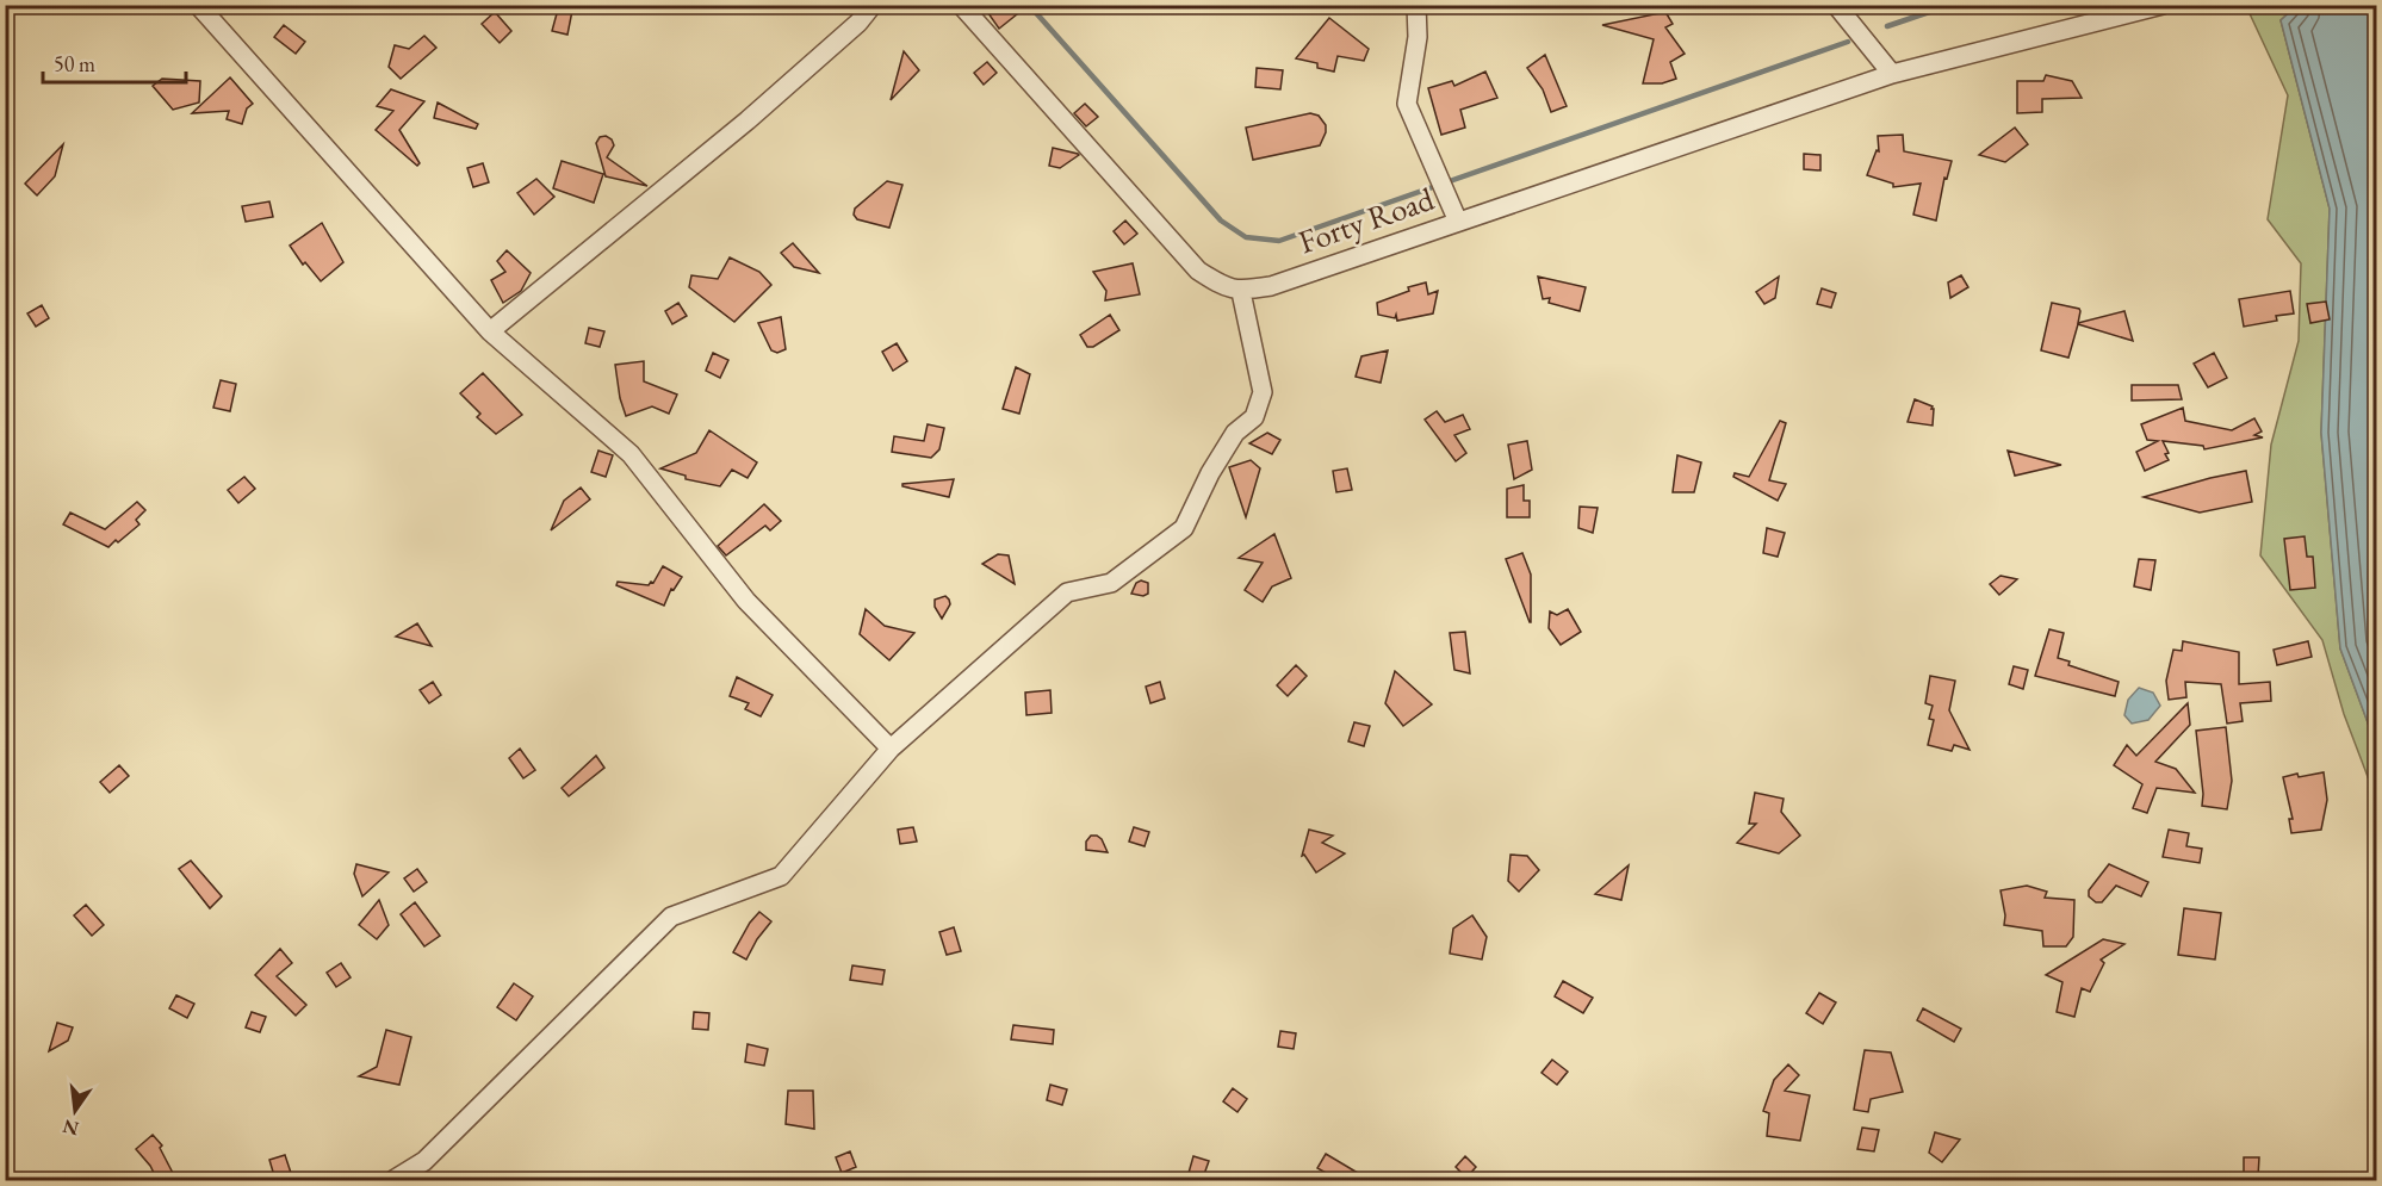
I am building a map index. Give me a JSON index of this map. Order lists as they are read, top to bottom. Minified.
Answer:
{"streets":{"street":["Forty Road"]},"scale_bar":"50 m","north":"bottom"}
